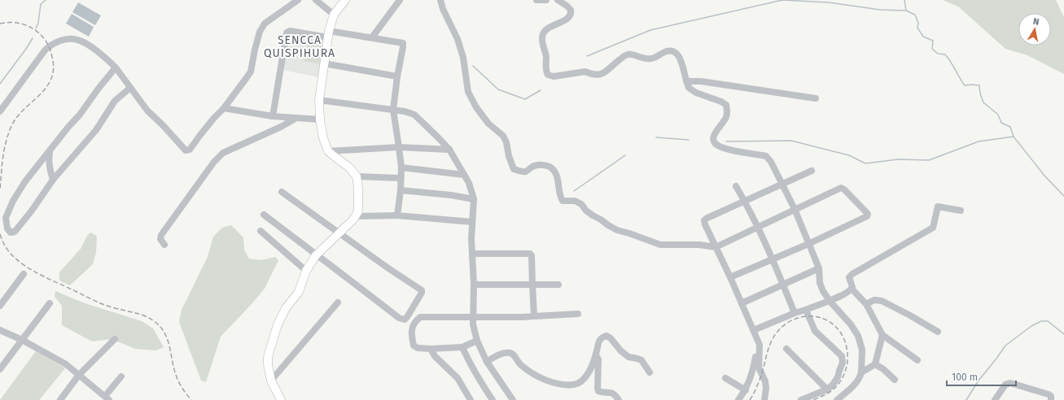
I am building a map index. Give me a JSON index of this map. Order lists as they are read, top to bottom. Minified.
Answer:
{"districts":["SENCCA QUISPIHURA"],"scale_bar":"100 m","north":"top"}
